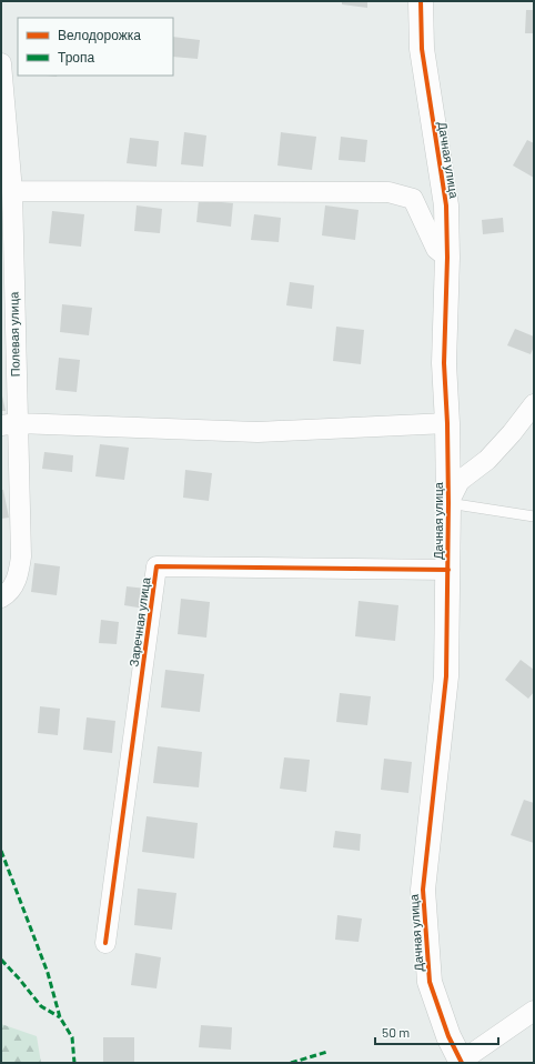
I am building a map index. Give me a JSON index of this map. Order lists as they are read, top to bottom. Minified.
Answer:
{"streets":{"street":["Дачная улица","Полевая улица","Заречная улица"]},"crossings":[["Дачная улица","Заречная улица"]],"legend":["Велодорожка","Тропа"],"scale_bar":"50 m"}
